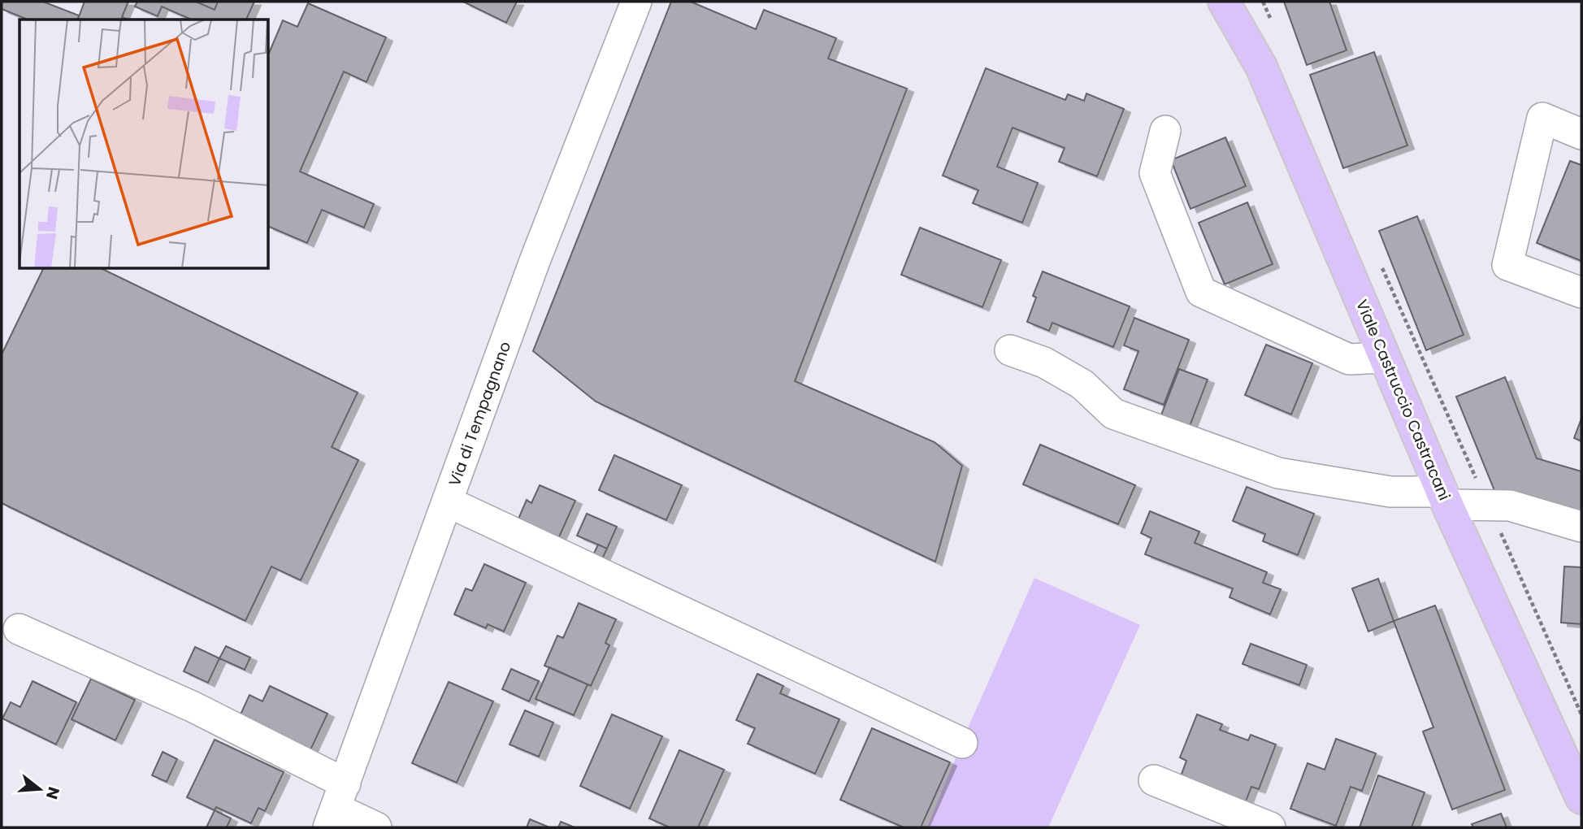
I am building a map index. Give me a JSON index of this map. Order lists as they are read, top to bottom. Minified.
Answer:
{"streets":{"main road":["Viale Castruccio Castracani"],"street":["Via di Tempagnano"]},"north":"right"}
